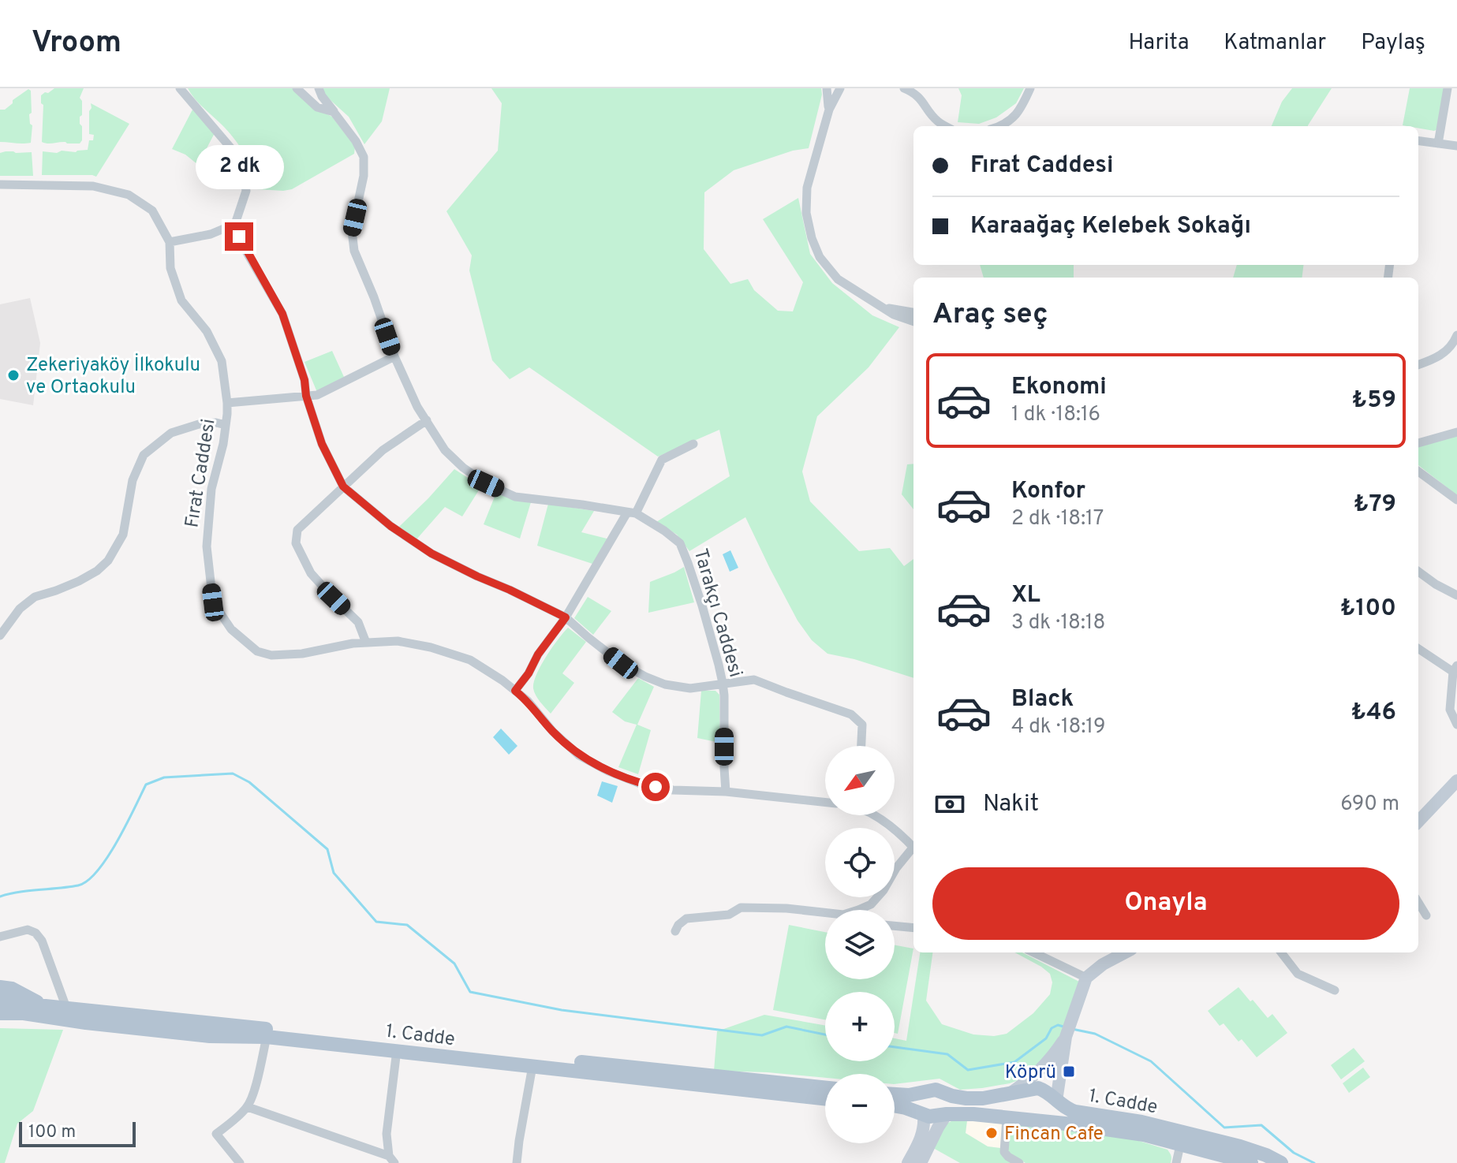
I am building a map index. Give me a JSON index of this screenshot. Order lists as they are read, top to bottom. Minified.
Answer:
{"streets":{"main road":["1. Cadde"],"street":["Fırat Caddesi","Tarakçı Caddesi"]},"crossings":[["Fırat Caddesi","Tarakçı Caddesi"]],"places":{"other":["Zekeriyaköy İlkokulu ve Ortaokulu","Fincan Cafe"],"transit":["Köprü"]},"scale_bar":"100 m","north":"bottom left","page":{"header":"Vroom","nav":["Harita","Katmanlar","Paylaş"],"banner":["Fırat Caddesi","Karaağaç Kelebek Sokağı"],"bubble":"2 dk","heading":"Araç seç","list":[{"name":"Ekonomi","note":"1 dk · 18:16","value":"₺59"},{"name":"Konfor","note":"2 dk · 18:17","value":"₺79"},{"name":"XL","note":"3 dk · 18:18","value":"₺100"},{"name":"Black","note":"4 dk · 18:19","value":"₺46"}],"map_buttons":["+","−"],"pay":["Nakit","690 m"],"buttons":"Onayla","scale":"100 m"}}
